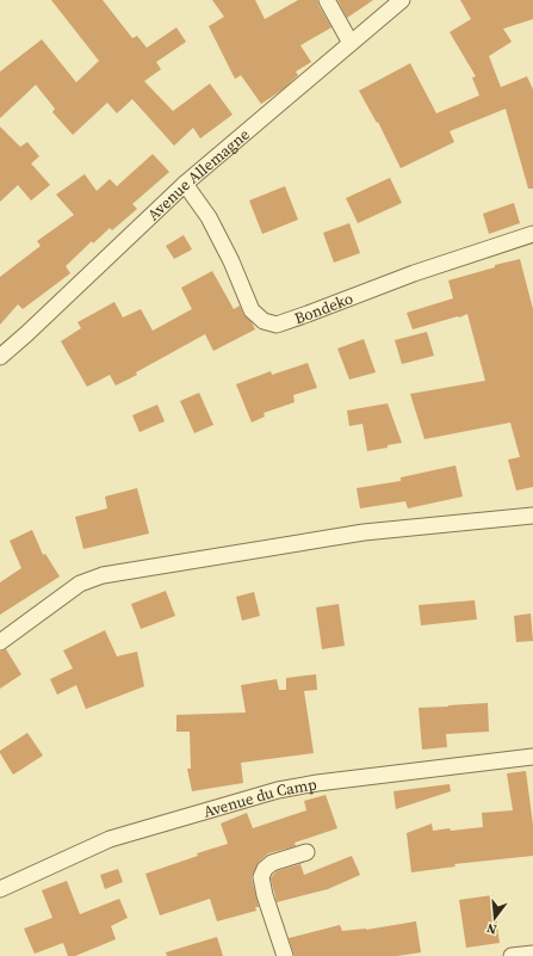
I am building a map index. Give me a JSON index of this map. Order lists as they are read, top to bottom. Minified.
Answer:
{"streets":{"street":["Avenue Allemagne","Bondeko","Avenue du Camp"]},"crossings":[["Avenue Allemagne","Bondeko"]],"north":"bottom"}
